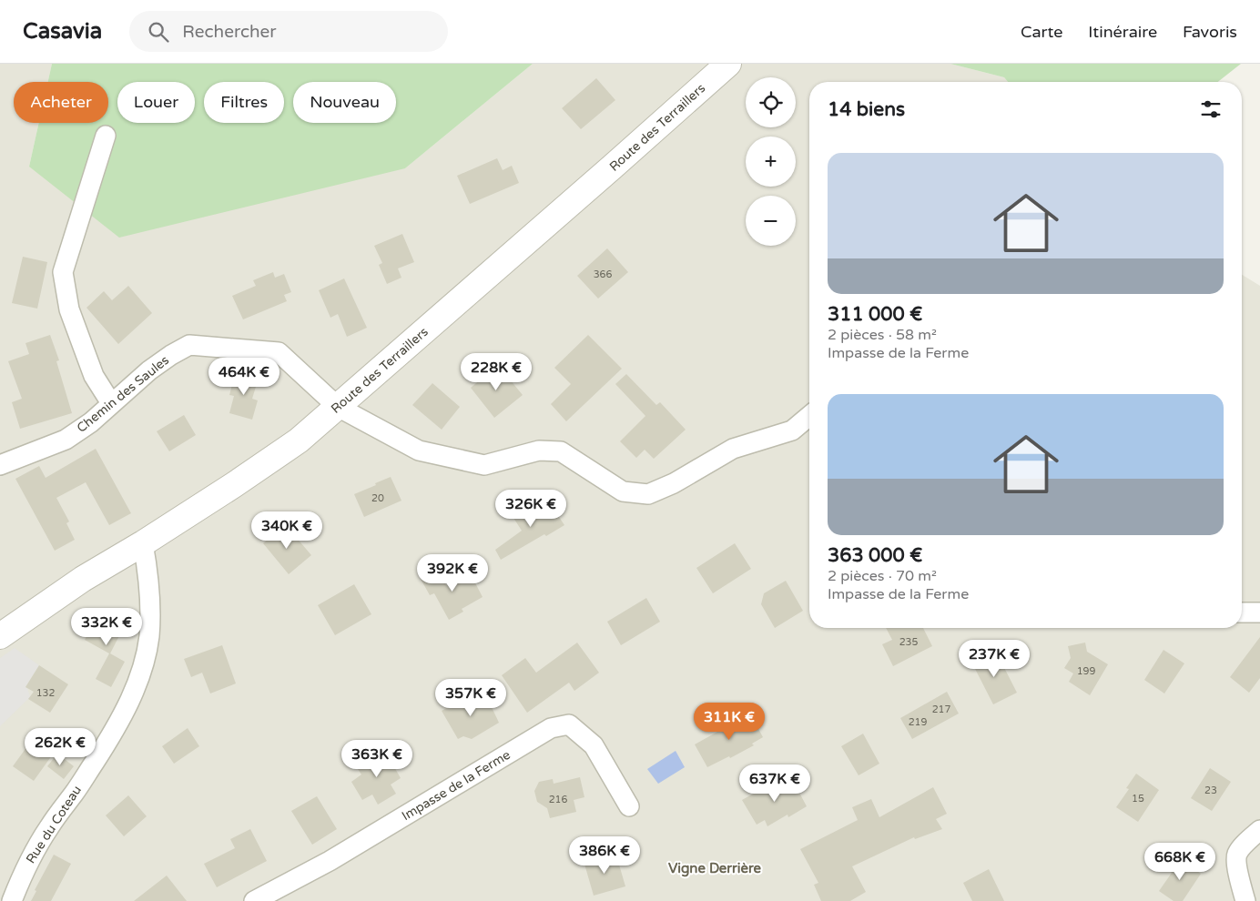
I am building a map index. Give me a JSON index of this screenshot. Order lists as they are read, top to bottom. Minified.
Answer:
{"streets":{"street":["Route des Terraillers","Chemin des Saules","Impasse de la Ferme","Rue du Coteau"]},"crossings":[["Route des Terraillers","Chemin des Saules"],["Route des Terraillers","Rue du Coteau"]],"districts":["Vigne Derrière"],"house_numbers":["366","20","235","199","132","217","219","23","15","216"],"page":{"header":"Casavia","search":"Rechercher","nav":["Carte","Itinéraire","Favoris"],"map_buttons":["+","−"],"chip":["Acheter","Louer","Filtres","Nouveau"],"heading":"14 biens","list":[{"name":"311 000 €","note":"2 pièces · 58 m² · Impasse de la Ferme"},{"name":"363 000 €","note":"2 pièces · 70 m² · Impasse de la Ferme"}],"price":["228K €","464K €","326K €","340K €","392K €","332K €","237K €","357K €","311K €","262K €","363K €","637K €","386K €","668K €"]}}
